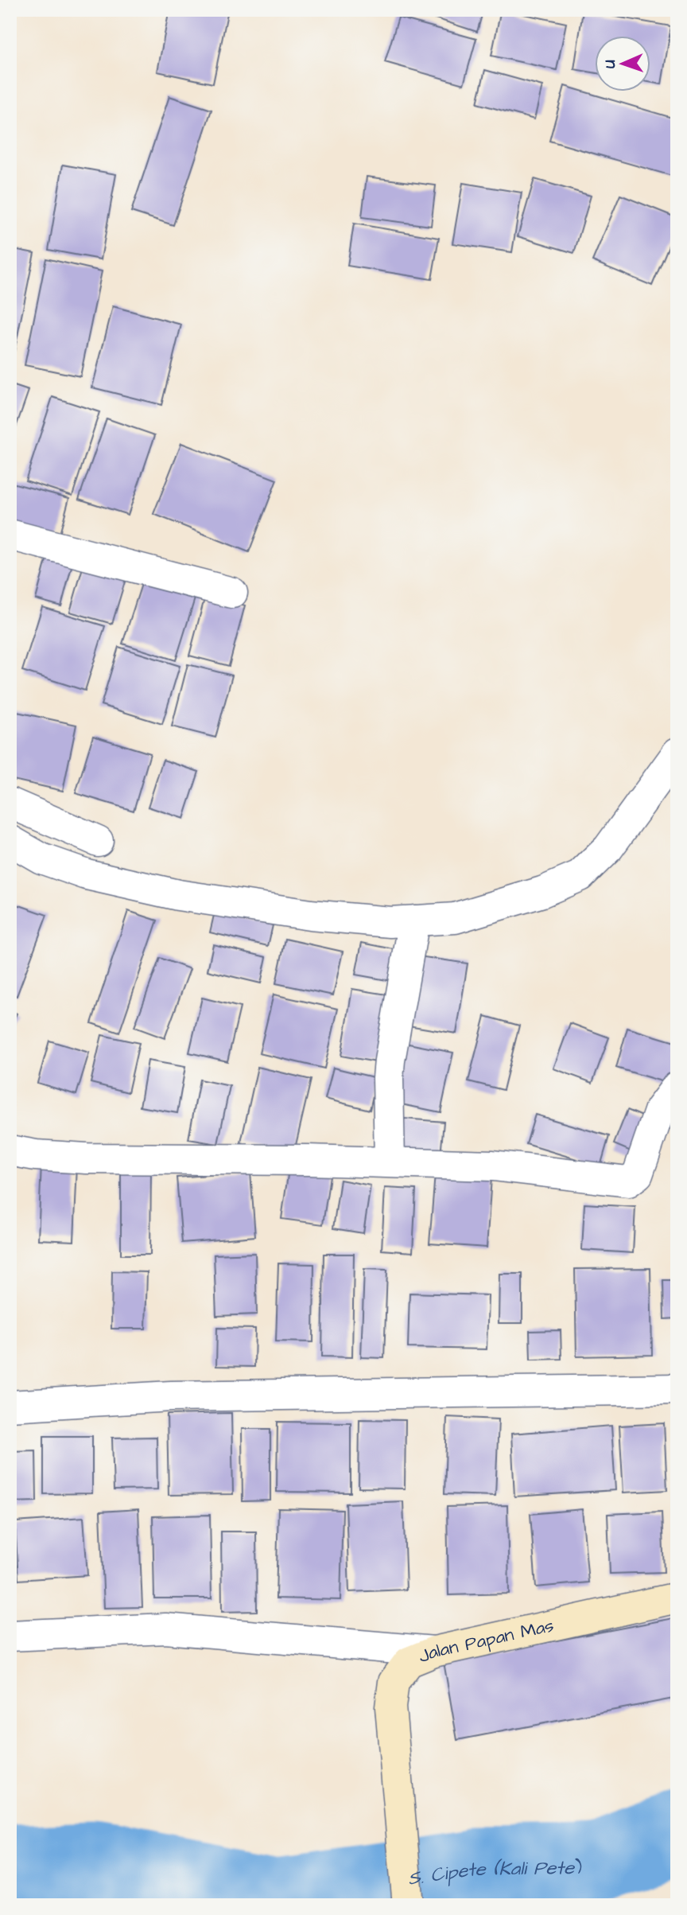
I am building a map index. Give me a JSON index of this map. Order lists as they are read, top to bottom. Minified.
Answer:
{"streets":{"street":["Jalan Papan Mas"]},"water":["S. Cipete (Kali Pete)"],"north":"left"}
